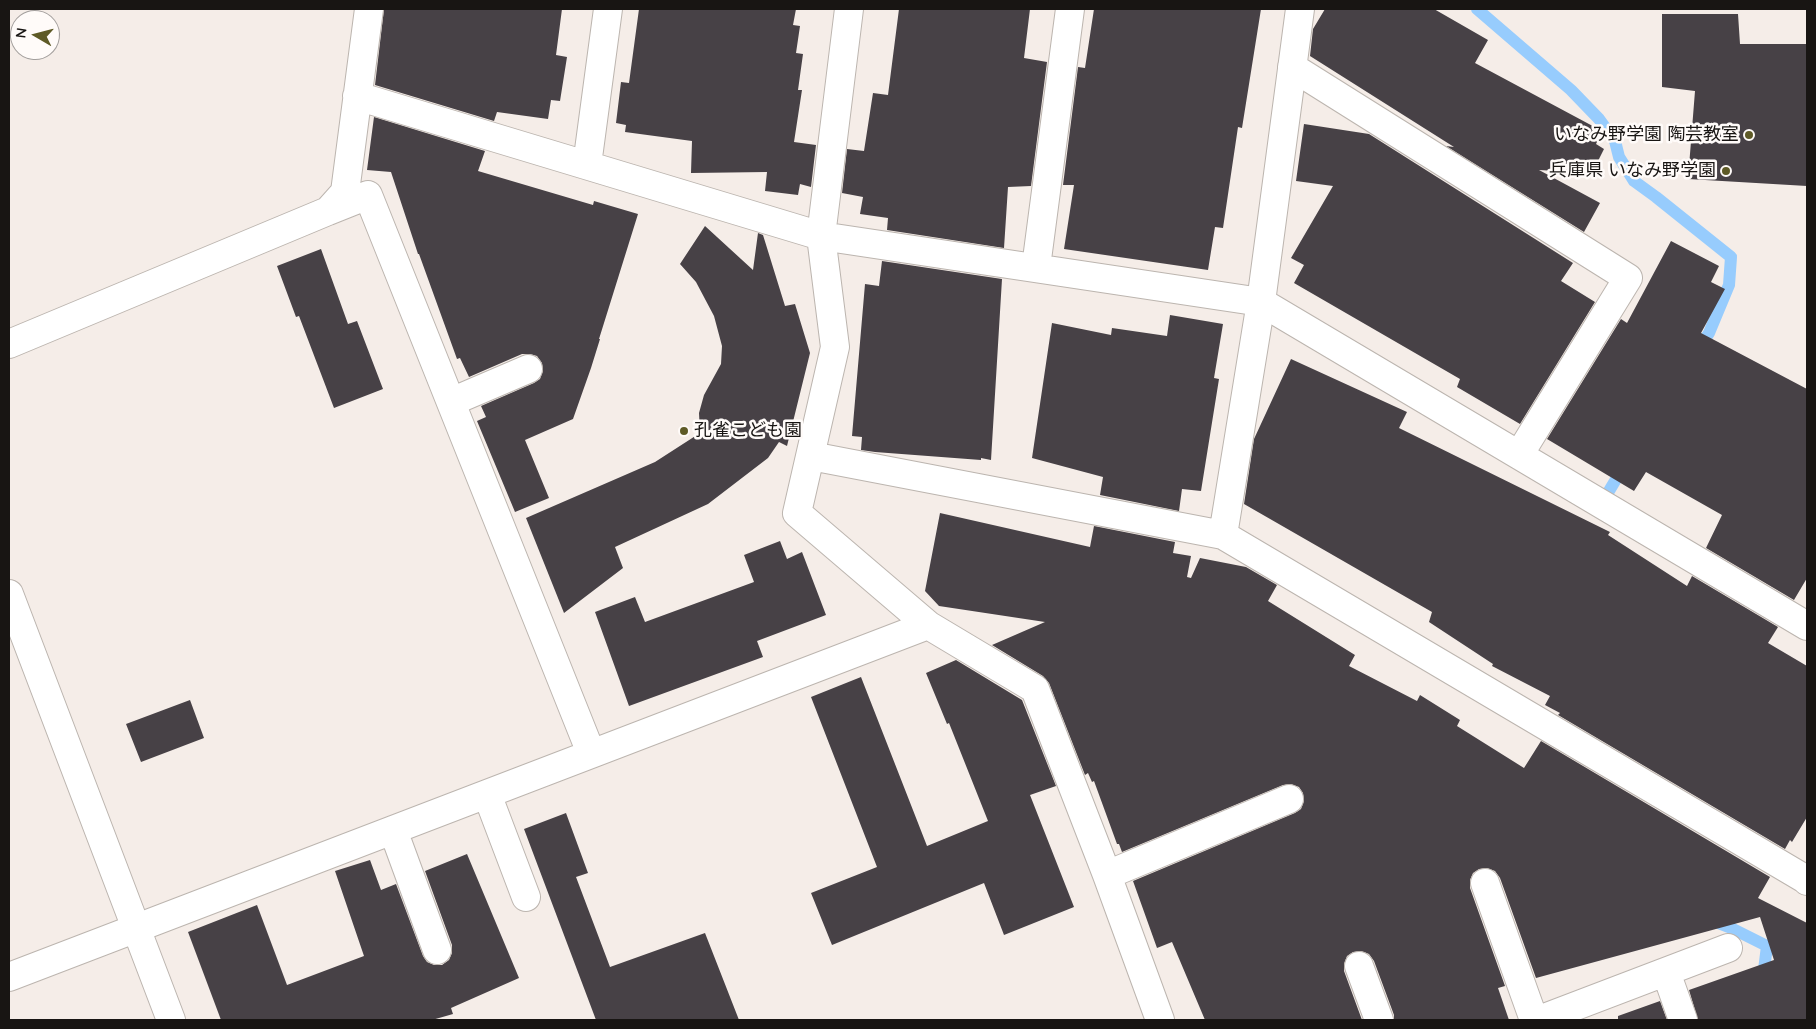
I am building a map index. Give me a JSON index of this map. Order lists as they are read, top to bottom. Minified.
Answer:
{"places":["いなみ野学園 陶芸教室","兵庫県 いなみ野学園","孔雀こども園"],"north":"left"}
